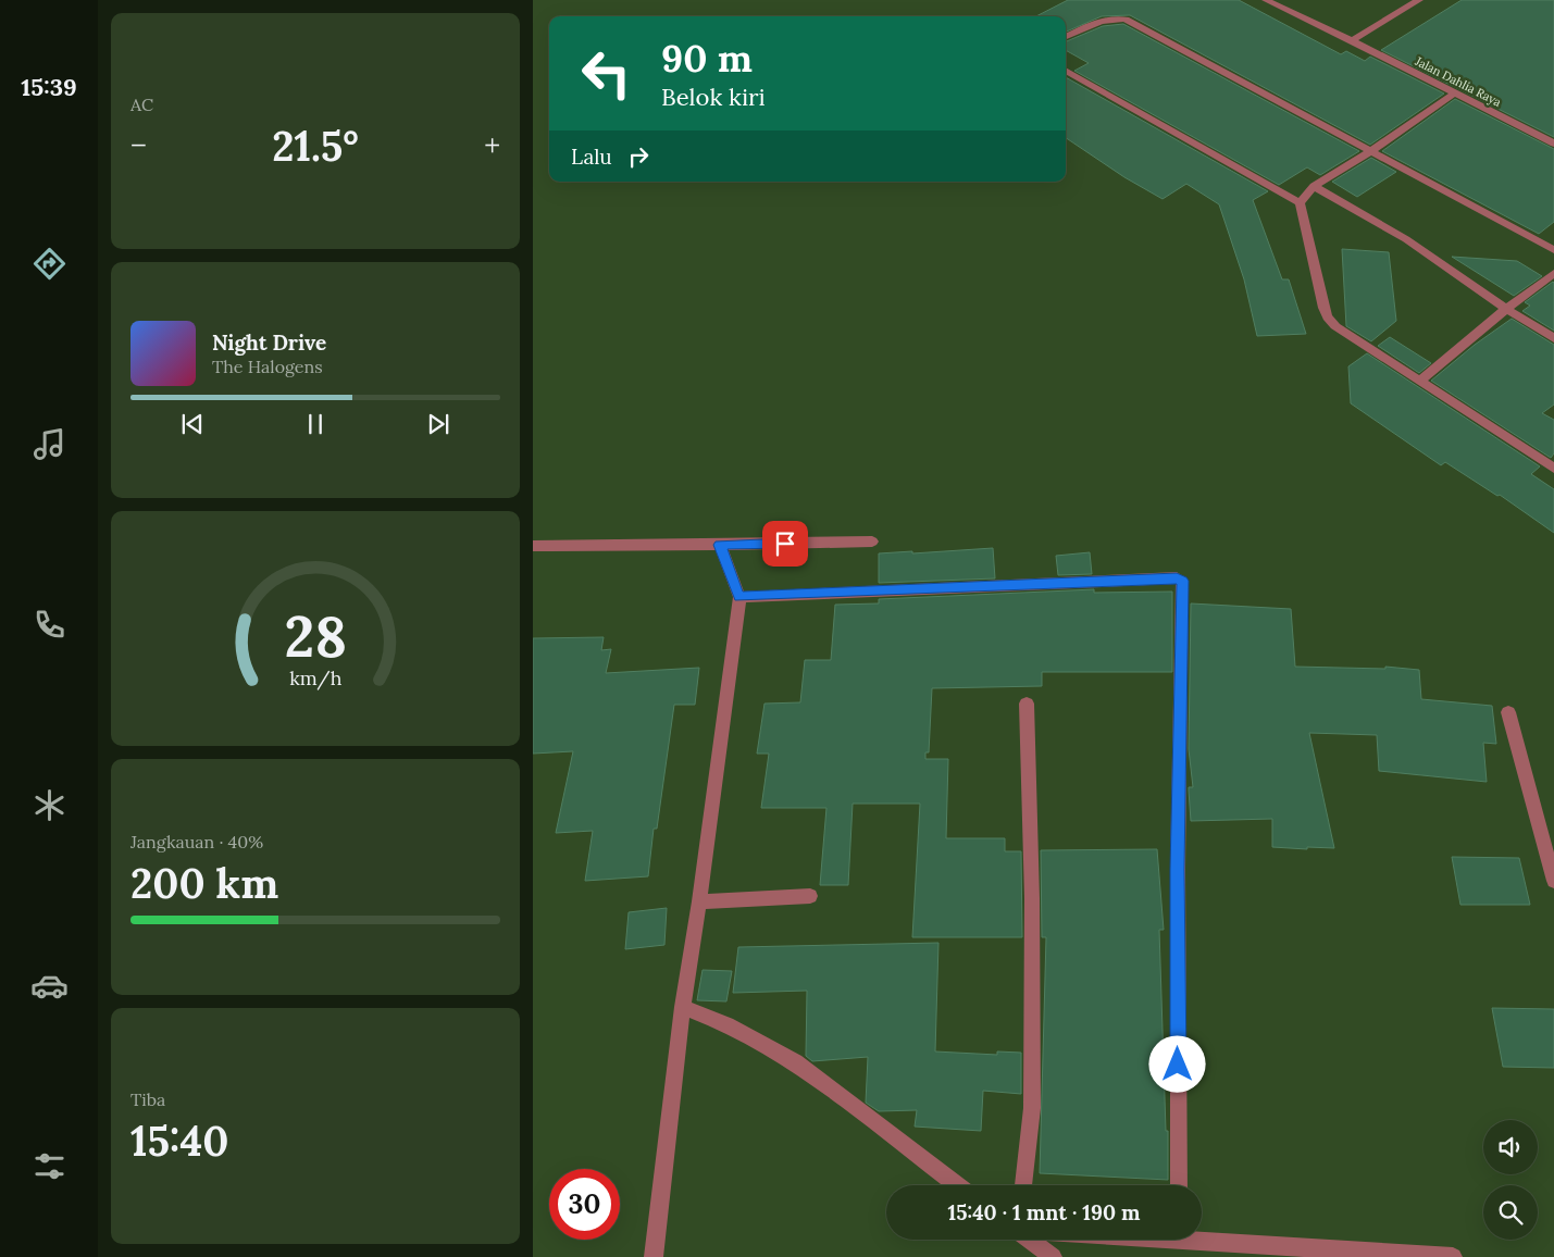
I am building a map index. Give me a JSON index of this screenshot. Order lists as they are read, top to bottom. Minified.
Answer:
{"streets":{"street":["Jalan Dahlia Raya"]},"page":{"tabs":"15:39","tile":["AC",["Jangkauan · 40%","200 km"],["Tiba","15:40"]],"turn":["90 m","Belok kiri"],"heat":["−","21.5°","+"],"then":"Lalu","song":["Night Drive","The Halogens"],"limit":"30","trip":"15:40 · 1 mnt · 190 m","gauge":["28","km/h"]}}
